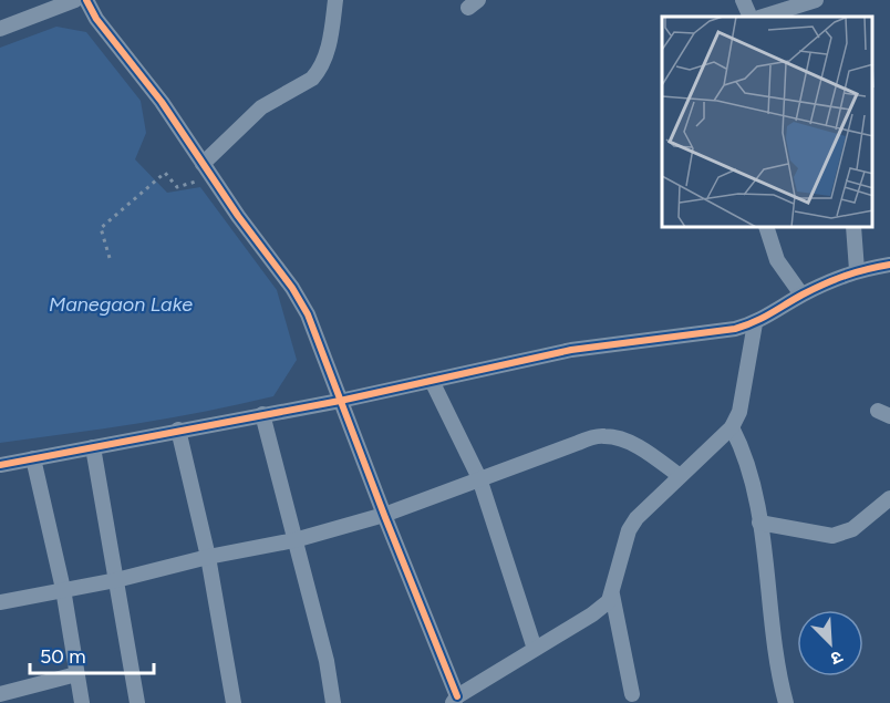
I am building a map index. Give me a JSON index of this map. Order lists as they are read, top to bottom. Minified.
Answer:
{"water":["Manegaon Lake"],"scale_bar":"50 m","north":"bottom right"}
